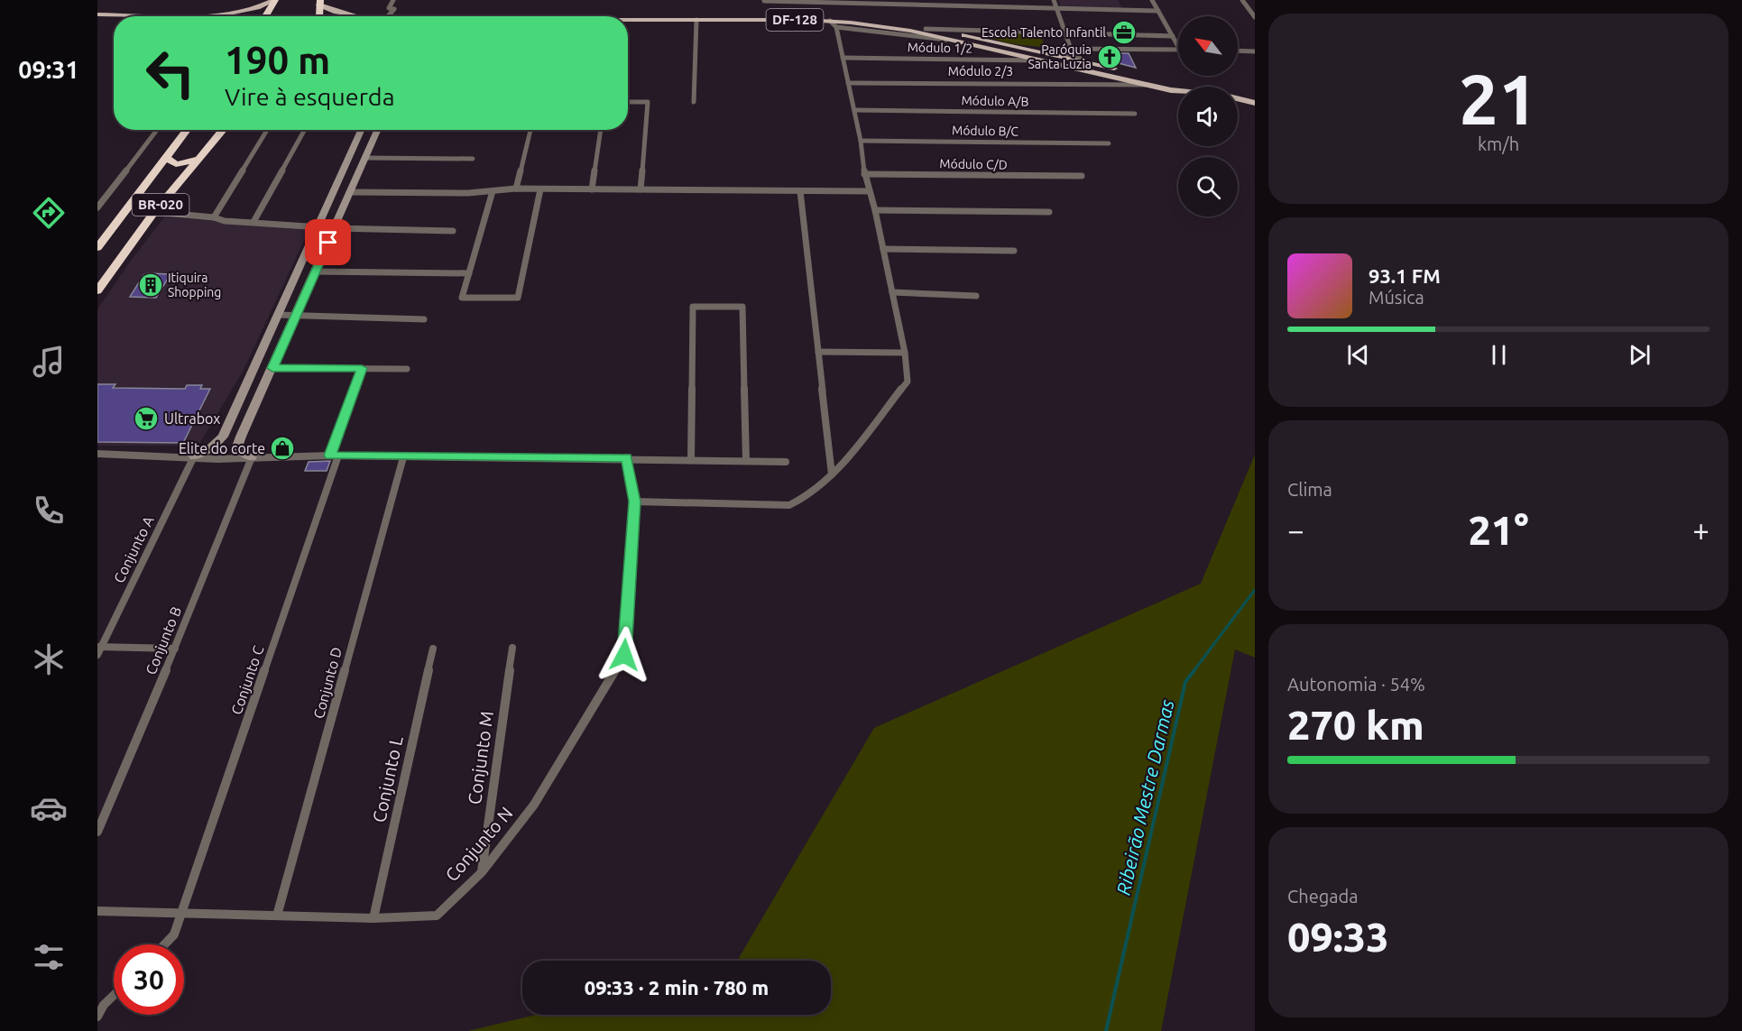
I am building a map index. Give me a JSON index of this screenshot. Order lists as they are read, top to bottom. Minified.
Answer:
{"streets":{"highway":["BR-020"],"main road":["DF-128"],"street":["Módulo 1/2","Módulo 2/3","Módulo A/B","Módulo B/C","Módulo C/D","Conjunto A","Conjunto B","Conjunto C","Conjunto D","Conjunto M","Conjunto L","Conjunto N"]},"crossings":[["DF-128","Módulo 1/2"],["DF-128","Módulo 2/3"],["Conjunto C","Conjunto N"],["Conjunto D","Conjunto N"],["Conjunto M","Conjunto N"],["Conjunto L","Conjunto N"]],"water":["Ribeirão Mestre Darmas"],"places":{"office":["Escola Talento Infantil"],"church":["Paróquia Santa Luzia"],"building":["Itiquira Shopping"],"supermarket":["Ultrabox"],"shop":["Elite do corte"]},"north":"top left","page":{"tabs":"09:31","tile":[["21","km/h"],"Clima",["Autonomia · 54%","270 km"],["Chegada","09:33"]],"turn":["190 m","Vire à esquerda"],"song":["93.1 FM","Música"],"heat":["−","21°","+"],"limit":"30","trip":"09:33 · 2 min · 780 m"}}
